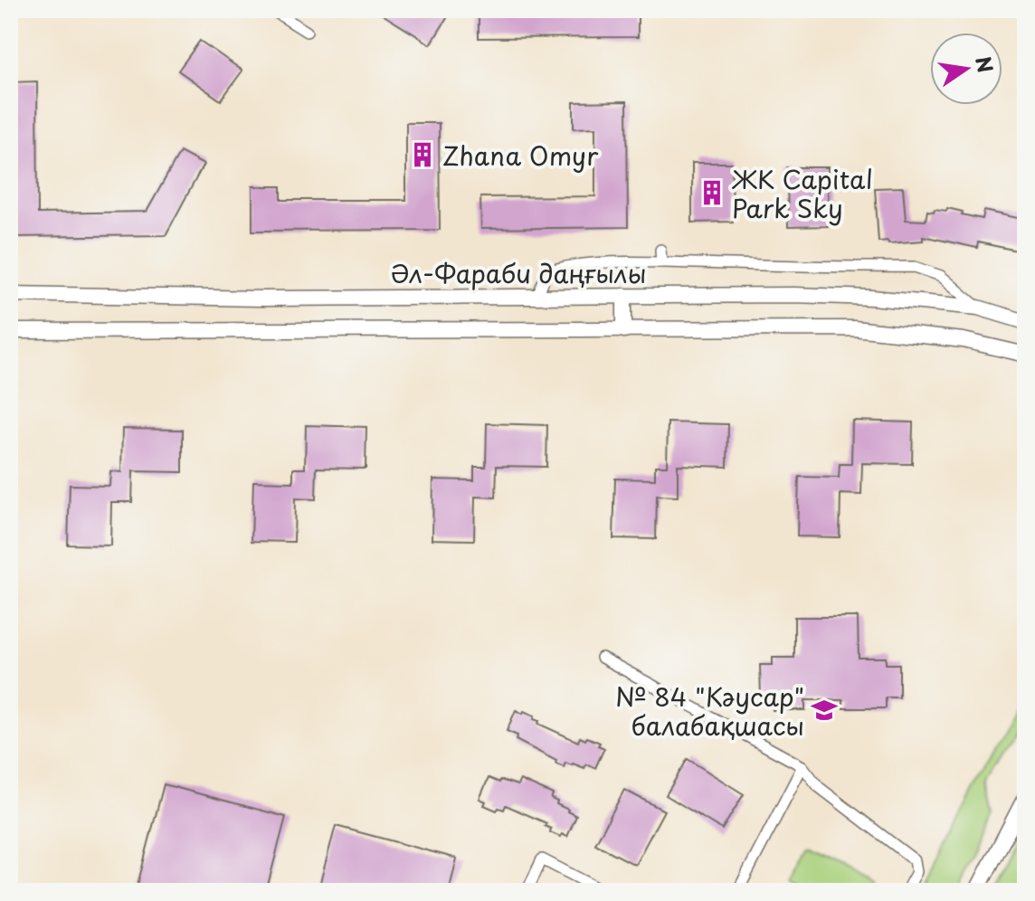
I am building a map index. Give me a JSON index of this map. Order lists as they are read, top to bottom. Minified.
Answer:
{"streets":{"main road":["Әл-Фараби даңғылы"]},"places":{"building":["Zhana Omyr","ЖК Capital Park Sky"],"school or university":["№ 84 \"Кәусар\" балабақшасы"]},"north":"right"}
